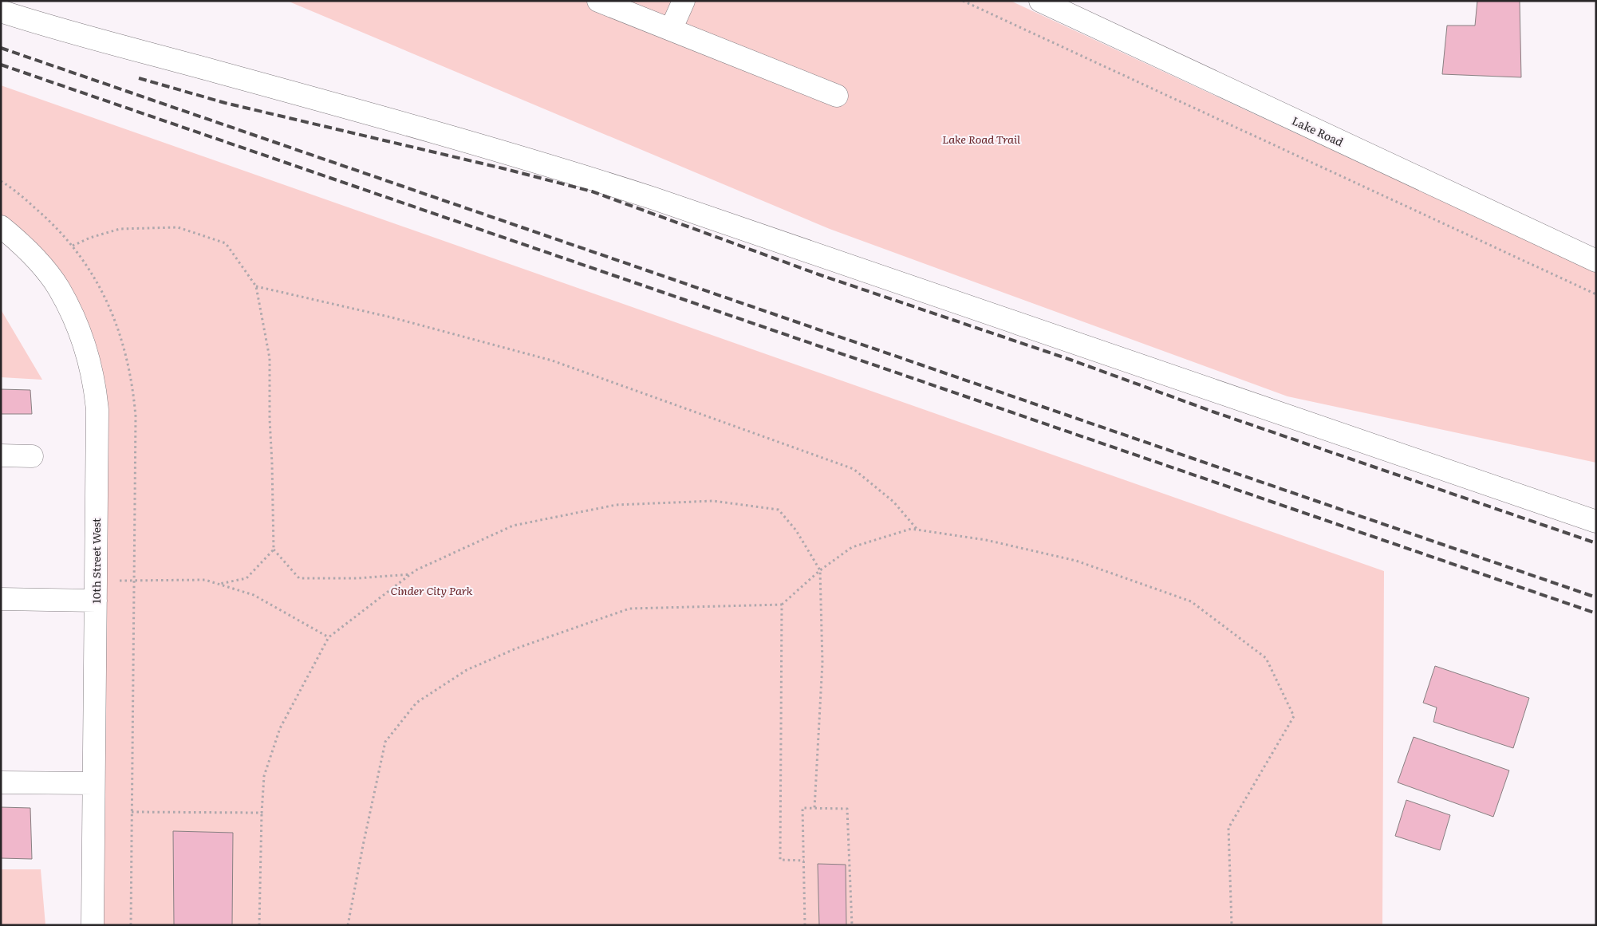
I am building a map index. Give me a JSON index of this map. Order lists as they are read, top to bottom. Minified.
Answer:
{"streets":{"street":["Lake Road","10th Street West"]},"parks":["Lake Road Trail","Cinder City Park"]}
